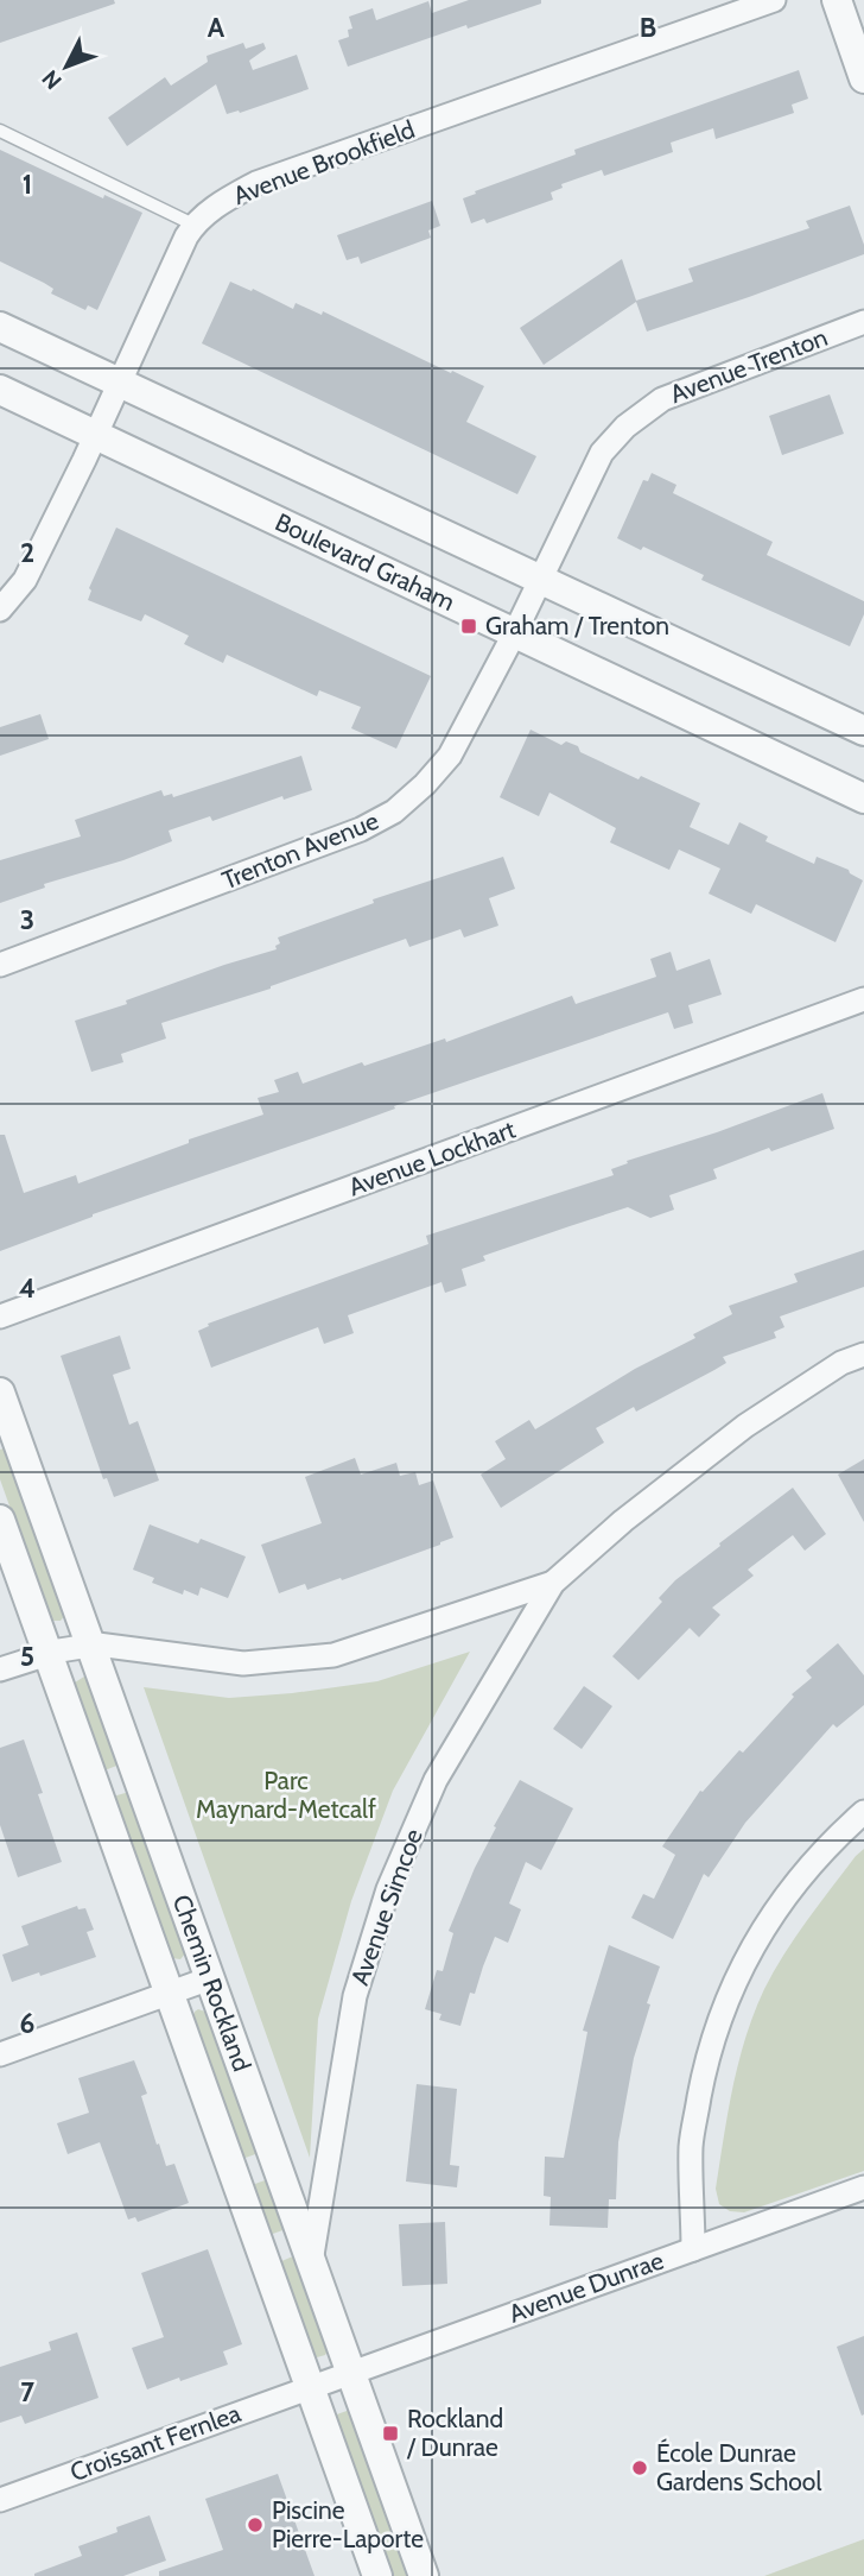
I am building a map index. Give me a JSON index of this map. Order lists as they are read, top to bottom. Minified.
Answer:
{"streets":{"street":["Avenue Brookfield","Avenue Trenton","Boulevard Graham","Trenton Avenue","Avenue Lockhart","Avenue Simcoe","Chemin Rockland","Avenue Dunrae","Croissant Fernlea"]},"crossings":[["Avenue Brookfield","Boulevard Graham"],["Avenue Trenton","Boulevard Graham"],["Avenue Trenton","Trenton Avenue"],["Boulevard Graham","Trenton Avenue"],["Avenue Simcoe","Chemin Rockland"],["Chemin Rockland","Avenue Dunrae"],["Chemin Rockland","Croissant Fernlea"],["Avenue Dunrae","Croissant Fernlea"]],"parks":["Parc Maynard-Metcalf"],"places":{"transit":["Graham / Trenton","Rockland / Dunrae"],"other":["École Dunrae Gardens School","Piscine Pierre-Laporte"]},"north":"bottom left","grid":{"columns":["A","B"],"rows":["1","2","3","4","5","6","7"]}}
